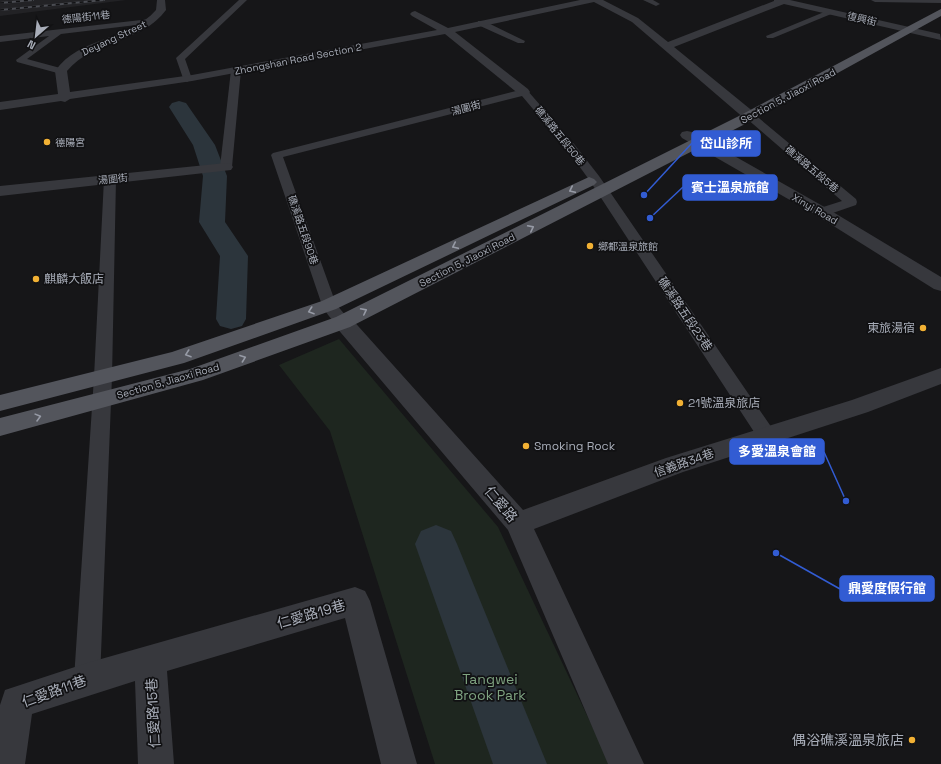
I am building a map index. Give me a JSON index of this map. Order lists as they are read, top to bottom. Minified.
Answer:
{"streets":{"main road":["Section 5, Jiaoxi Road"],"street":["復興街","Deyang Street","Zhongshan Road Section 2","湯圍街","Xinyi Road","信義路34巷","仁愛路","仁愛路19巷","仁愛路11巷","仁愛路15巷"],"lane":["德陽街11巷","礁溪路五段50巷","礁溪路五段5巷","礁溪路五段90巷","礁溪路五段23巷"]},"crossings":[["德陽街11巷","Deyang Street"],["復興街","Section 5, Jiaoxi Road"],["Section 5, Jiaoxi Road","礁溪路五段50巷"],["Section 5, Jiaoxi Road","礁溪路五段5巷"],["Section 5, Jiaoxi Road","Xinyi Road"],["Section 5, Jiaoxi Road","礁溪路五段90巷"],["Section 5, Jiaoxi Road","礁溪路五段23巷"],["Section 5, Jiaoxi Road","仁愛路"],["湯圍街","礁溪路五段50巷"],["湯圍街","礁溪路五段90巷"],["礁溪路五段50巷","礁溪路五段23巷"],["礁溪路五段5巷","Xinyi Road"],["礁溪路五段90巷","仁愛路"],["礁溪路五段23巷","信義路34巷"],["信義路34巷","仁愛路"],["仁愛路19巷","仁愛路11巷"],["仁愛路19巷","仁愛路15巷"],["仁愛路11巷","仁愛路15巷"]],"parks":["Tangwei Brook Park"],"places":["德陽宮","岱山診所","賓士溫泉旅館","鄉都溫泉旅館","麒麟大飯店","東旅湯宿","21號溫泉旅店","Smoking Rock","多愛溫泉會館","鼎愛度假行館","偶浴礁溪溫泉旅店"],"north":"bottom left"}
